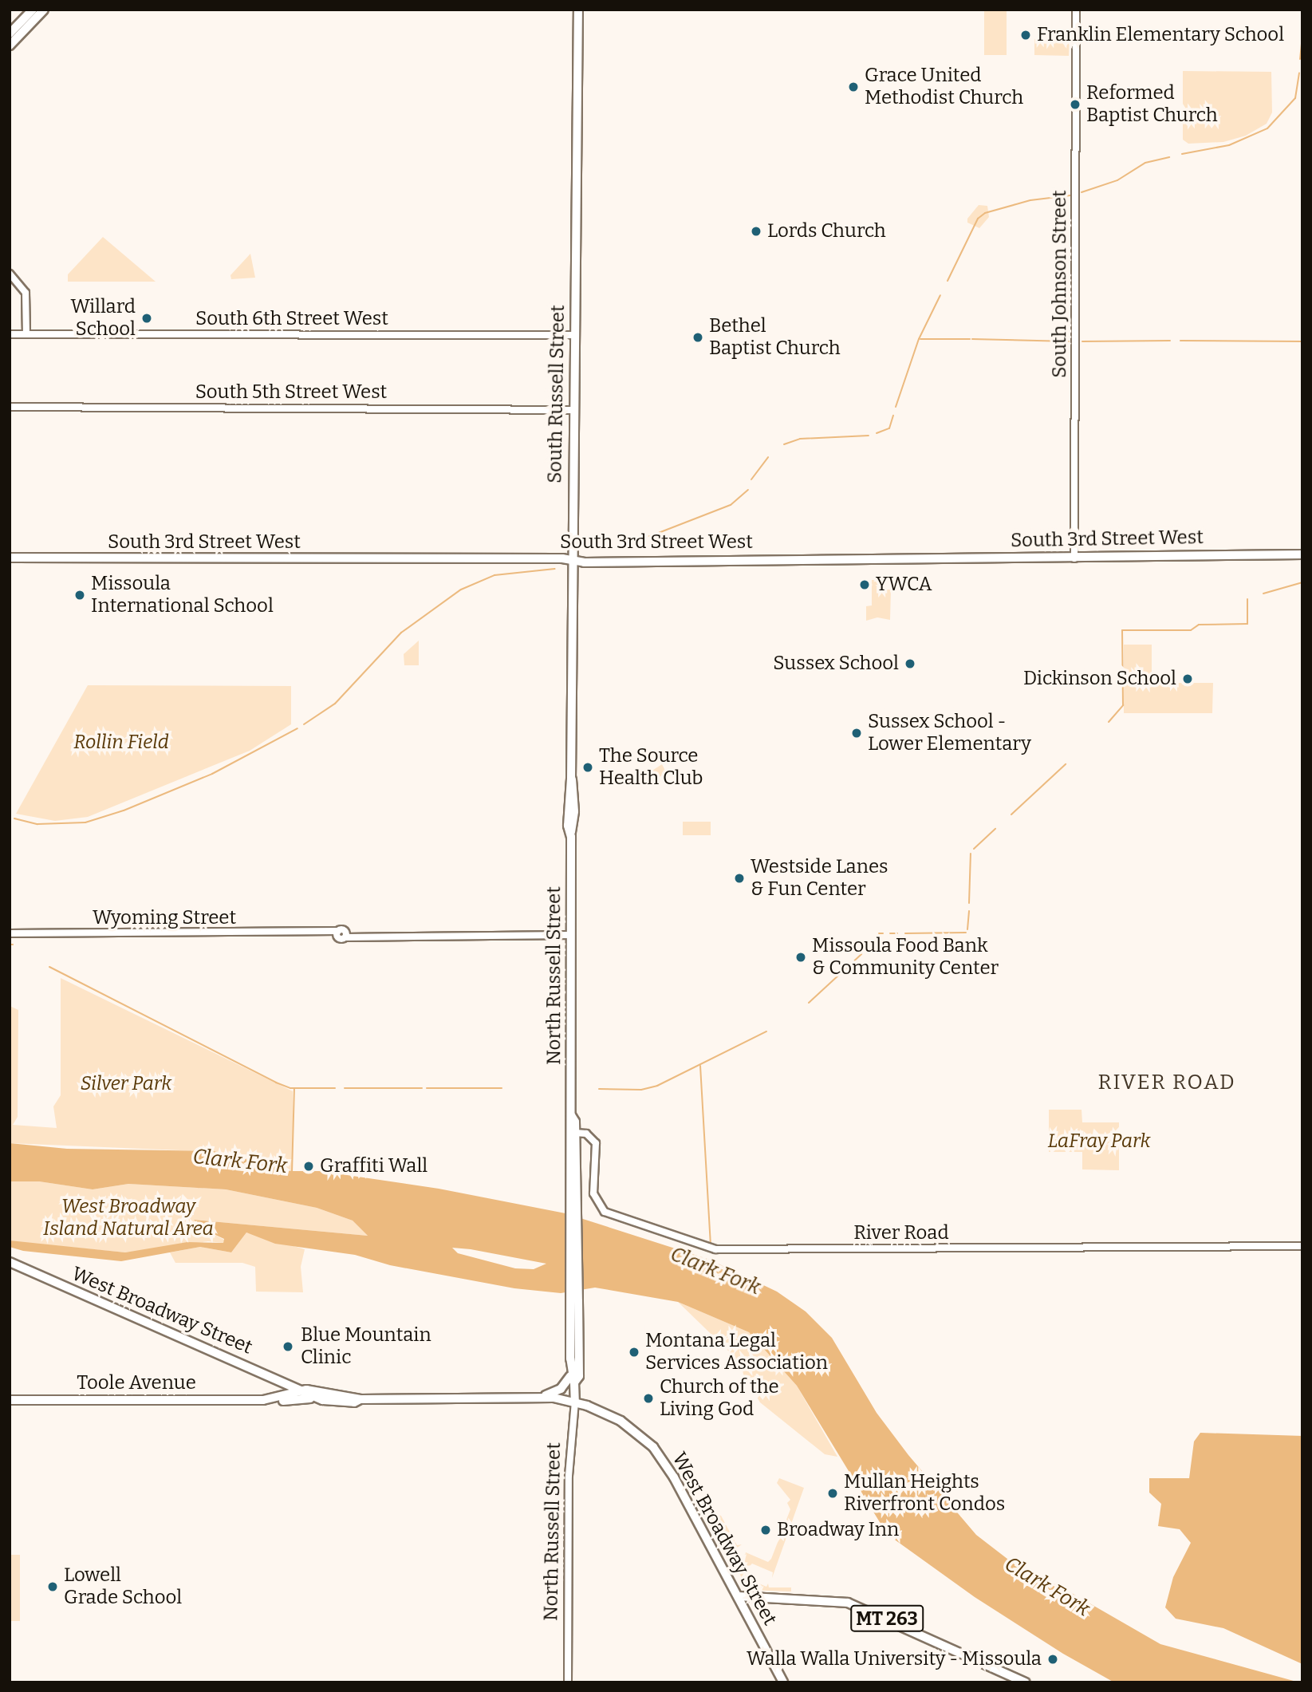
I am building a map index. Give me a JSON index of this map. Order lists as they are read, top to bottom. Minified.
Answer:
{"streets":{"main road":["South Russell Street","South 3rd Street West","North Russell Street","West Broadway Street","Toole Avenue","MT 263"],"street":["South Johnson Street","South 6th Street West","South 5th Street West","Wyoming Street","River Road"]},"crossings":[["South Johnson Street","South 3rd Street West"],["South 6th Street West","South Russell Street"],["South 5th Street West","South Russell Street"],["South Russell Street","South 3rd Street West"],["South Russell Street","North Russell Street"],["Wyoming Street","North Russell Street"],["North Russell Street","River Road"],["North Russell Street","West Broadway Street"],["West Broadway Street","Toole Avenue"],["West Broadway Street","MT 263"]],"districts":["RIVER ROAD"],"water":["Clark Fork"],"parks":["Rollin Field","Silver Park","LaFray Park","West Broadway Island Natural Area"],"places":["Franklin Elementary School","Grace United Methodist Church","Reformed Baptist Church","Lords Church","Willard School","Bethel Baptist Church","YWCA","Missoula International School","Sussex School","Dickinson School","Sussex School - Lower Elementary","The Source Health Club","Westside Lanes & Fun Center","Missoula Food Bank & Community Center","Graffiti Wall","Blue Mountain Clinic","Montana Legal Services Association","Church of the Living God","Mullan Heights Riverfront Condos","Broadway Inn","Lowell Grade School","Walla Walla University - Missoula"]}
